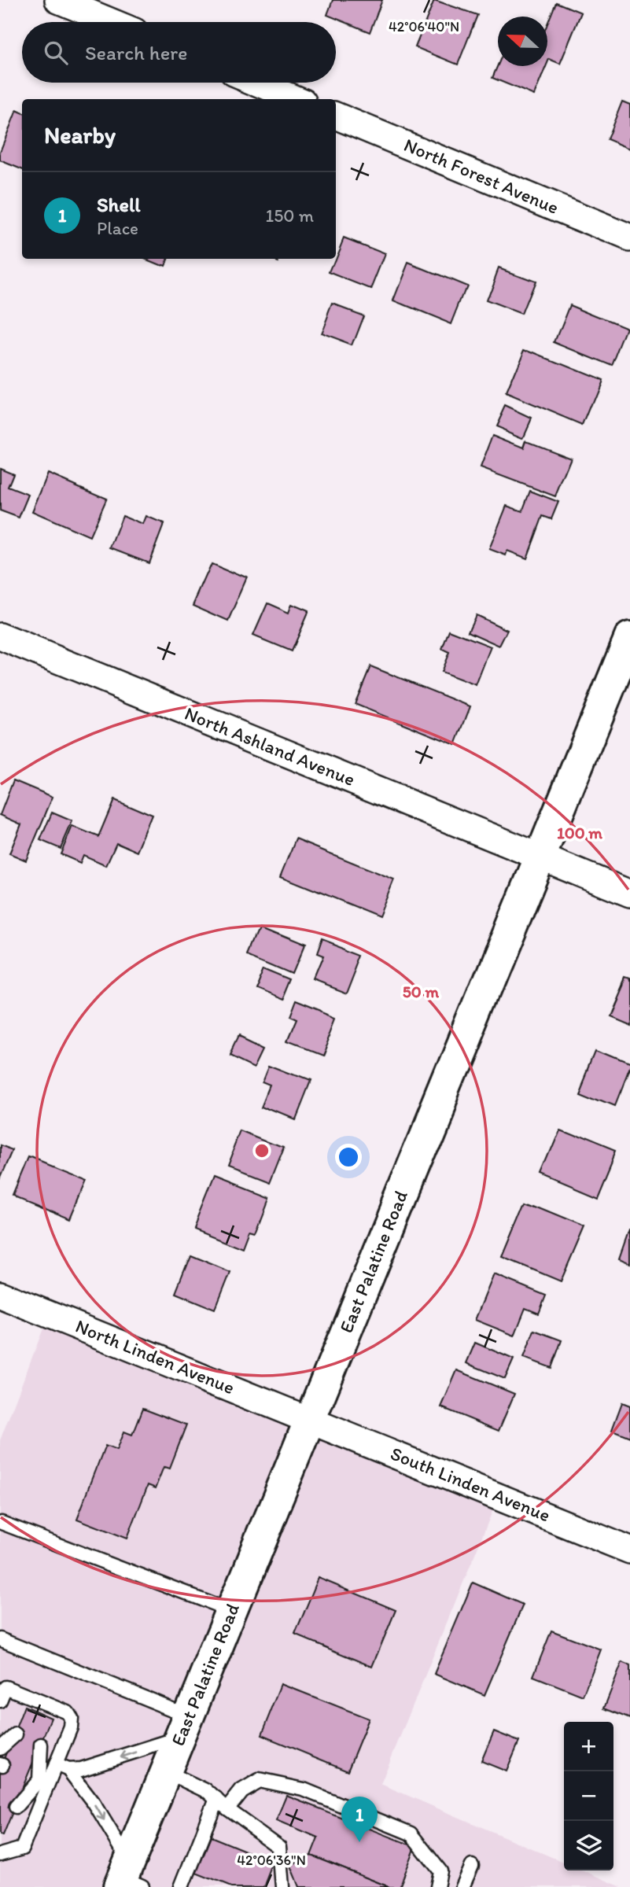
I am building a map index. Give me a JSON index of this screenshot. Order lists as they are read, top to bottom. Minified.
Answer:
{"streets":{"main road":["East Palatine Road"],"street":["North Forest Avenue","North Ashland Avenue","North Linden Avenue","South Linden Avenue"]},"crossings":[["North Ashland Avenue","East Palatine Road"],["East Palatine Road","North Linden Avenue"],["East Palatine Road","South Linden Avenue"],["North Linden Avenue","South Linden Avenue"]],"north":"left","page":{"search":"Search here","heading":"Nearby","list":[{"mark":"1","name":"Shell","note":"Place","value":"150 m"}],"map_buttons":["+","−"],"pins":"1"},"coordinates":["42°06'40\"N","42°06'36\"N"],"rings":["100 m","50 m"]}
